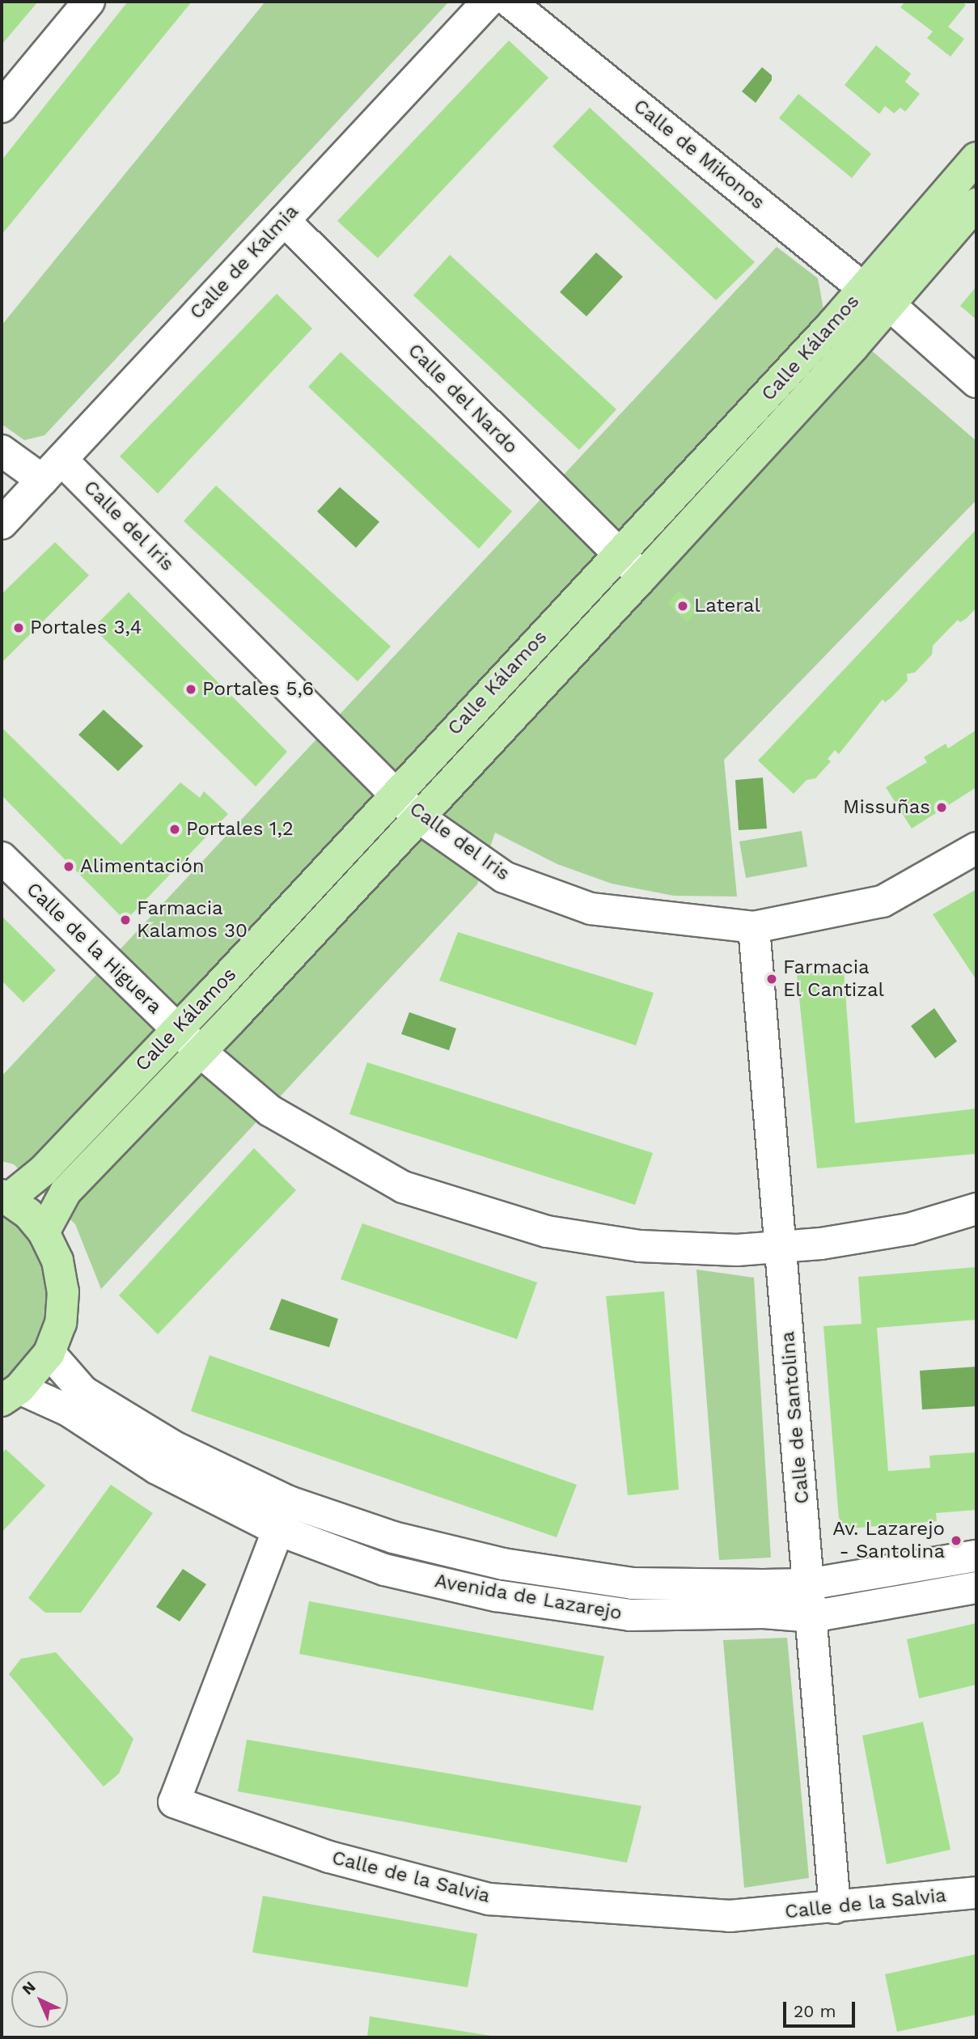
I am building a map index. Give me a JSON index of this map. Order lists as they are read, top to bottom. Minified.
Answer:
{"streets":{"main road":["Calle Kálamos"],"street":["Calle de Mikonos","Calle de Kalmia","Calle del Nardo","Calle del Iris","Calle de la Higuera","Calle de Santolina","Avenida de Lazarejo","Calle de la Salvia"]},"crossings":[["Calle de Mikonos","Calle Kálamos"],["Calle de Kalmia","Calle del Nardo"],["Calle de Kalmia","Calle del Iris"],["Calle Kálamos","Calle del Nardo"],["Calle Kálamos","Calle del Iris"],["Calle Kálamos","Calle de la Higuera"],["Calle del Iris","Calle de Santolina"],["Calle de la Higuera","Calle de Santolina"],["Calle de Santolina","Avenida de Lazarejo"],["Calle de Santolina","Calle de la Salvia"],["Avenida de Lazarejo","Calle de la Salvia"]],"places":["Lateral","Portales 3,4","Portales 5,6","Missuñas","Portales 1,2","Alimentación","Farmacia Kalamos 30","Farmacia El Cantizal","Av. Lazarejo - Santolina"],"scale_bar":"20 m","north":"top left"}
